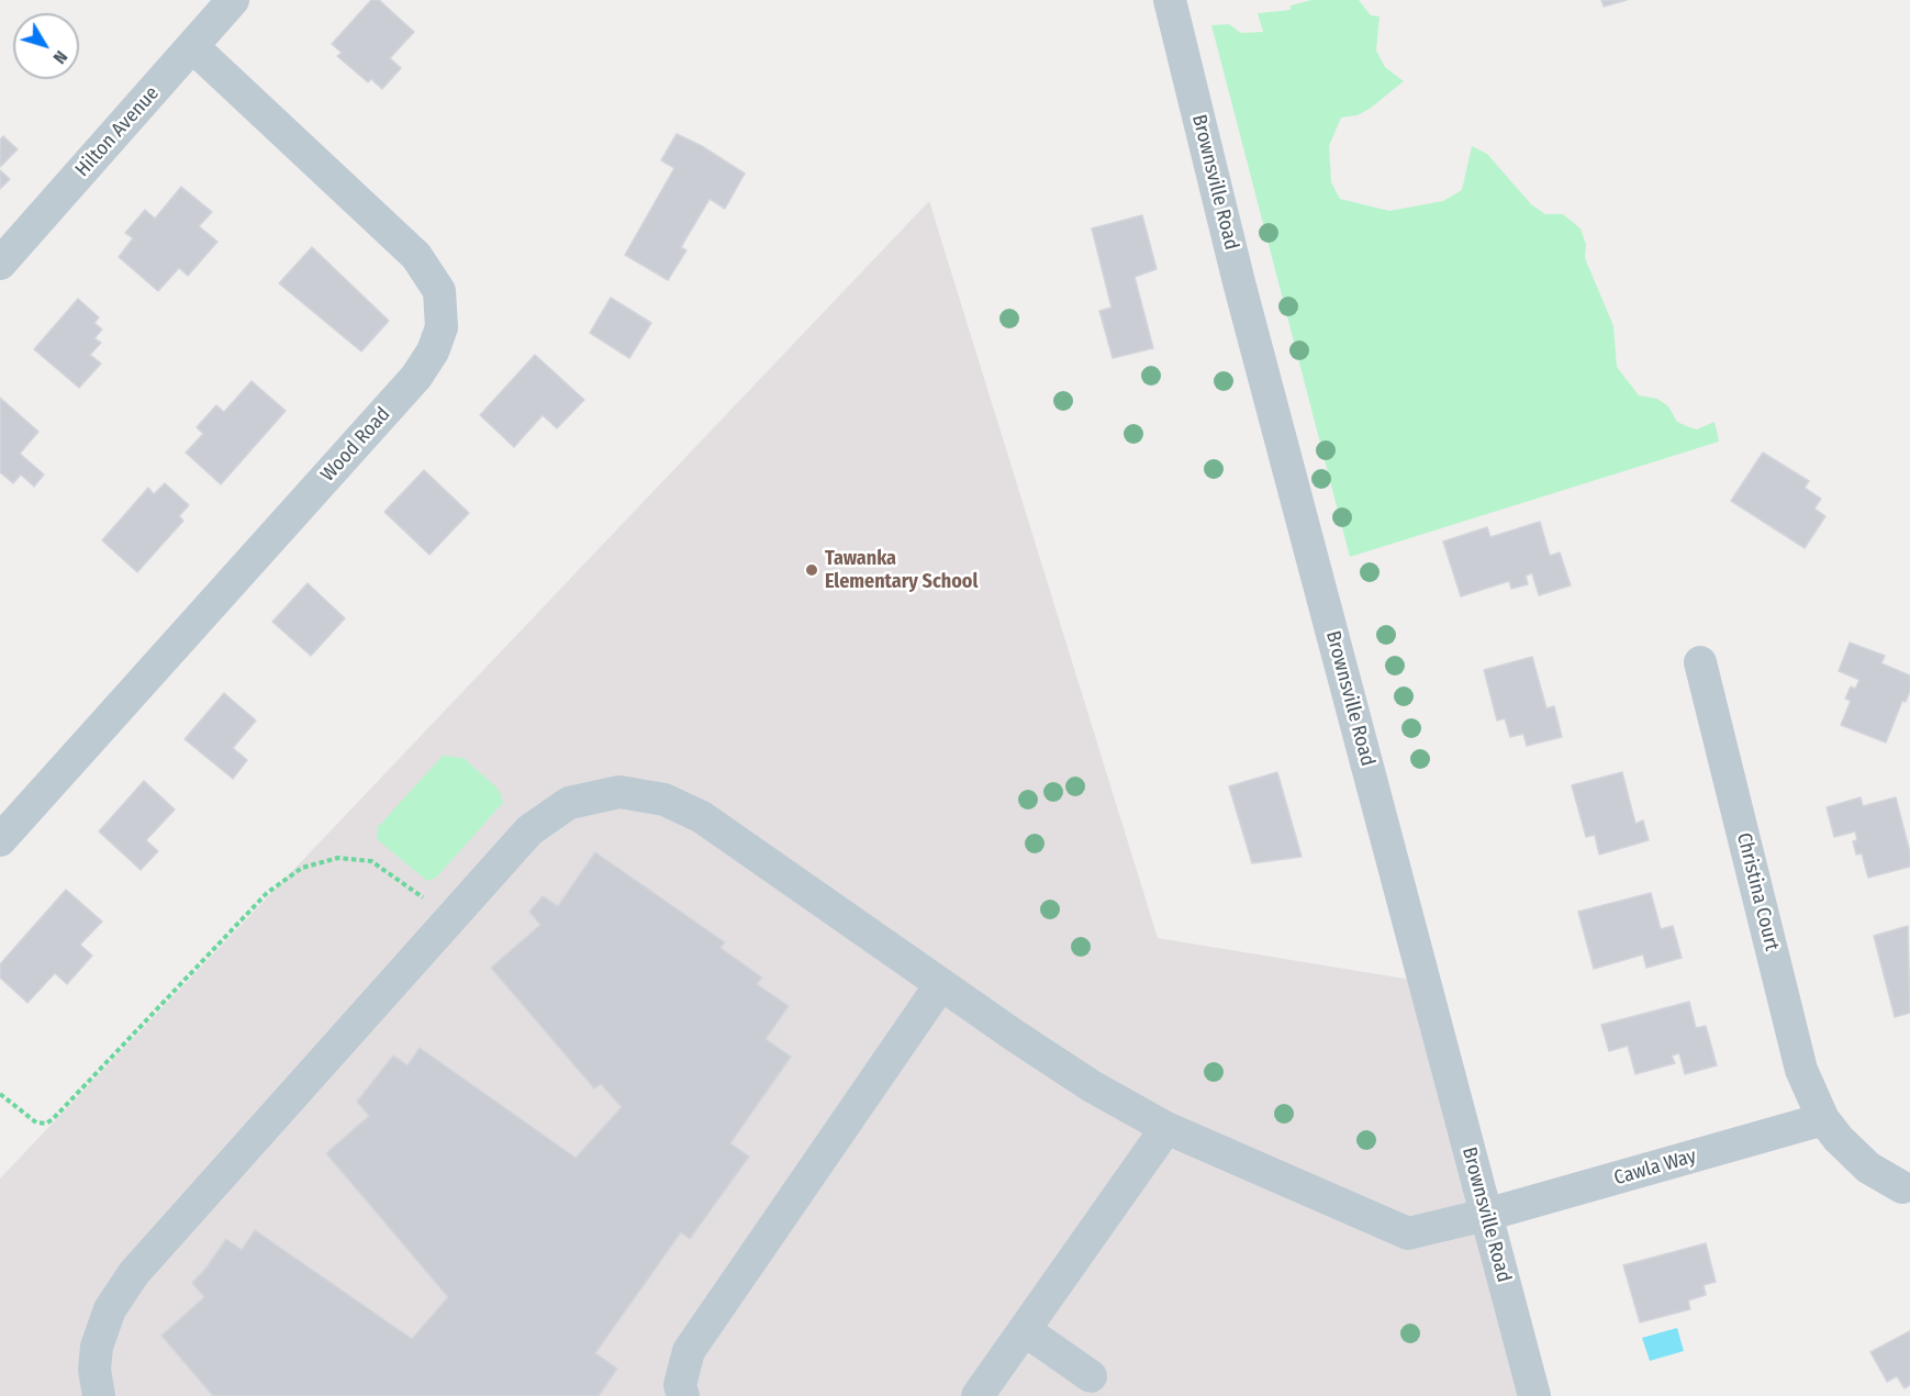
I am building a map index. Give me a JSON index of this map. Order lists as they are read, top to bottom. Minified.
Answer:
{"streets":{"street":["Hilton Avenue","Brownsville Road","Wood Road","Christina Court","Cawla Way"]},"crossings":[["Hilton Avenue","Wood Road"],["Brownsville Road","Cawla Way"],["Christina Court","Cawla Way"]],"places":["Tawanka Elementary School"],"north":"bottom right"}
